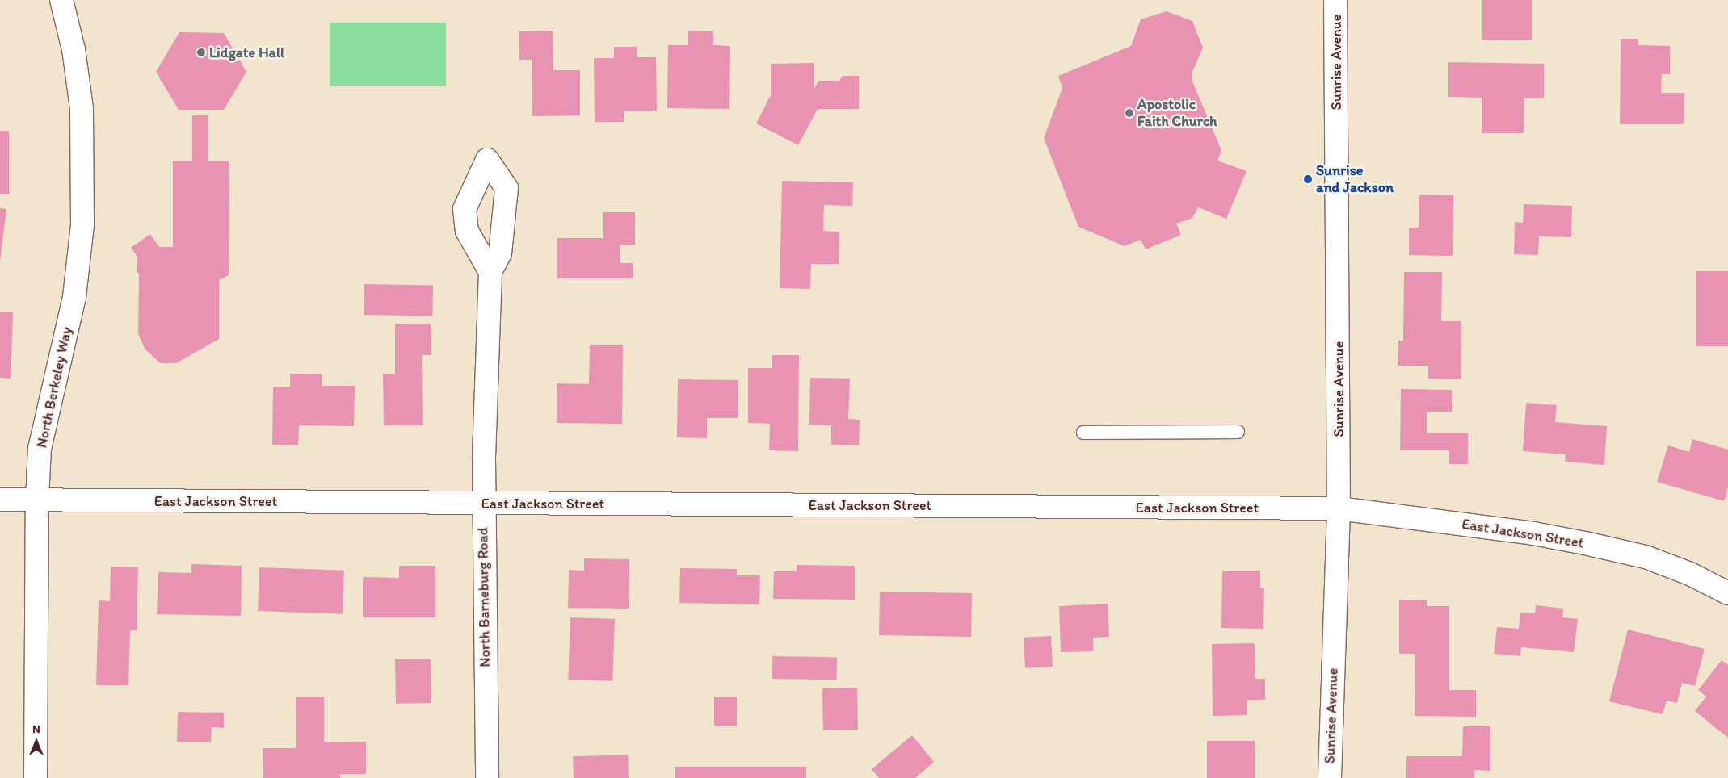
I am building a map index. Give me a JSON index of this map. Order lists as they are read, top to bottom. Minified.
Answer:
{"streets":{"street":["Sunrise Avenue","North Berkeley Way","East Jackson Street","North Barneburg Road"]},"crossings":[["Sunrise Avenue","East Jackson Street"],["North Berkeley Way","East Jackson Street"],["East Jackson Street","North Barneburg Road"]],"places":["Lidgate Hall","Apostolic Faith Church","Sunrise and Jackson"],"north":"top"}
